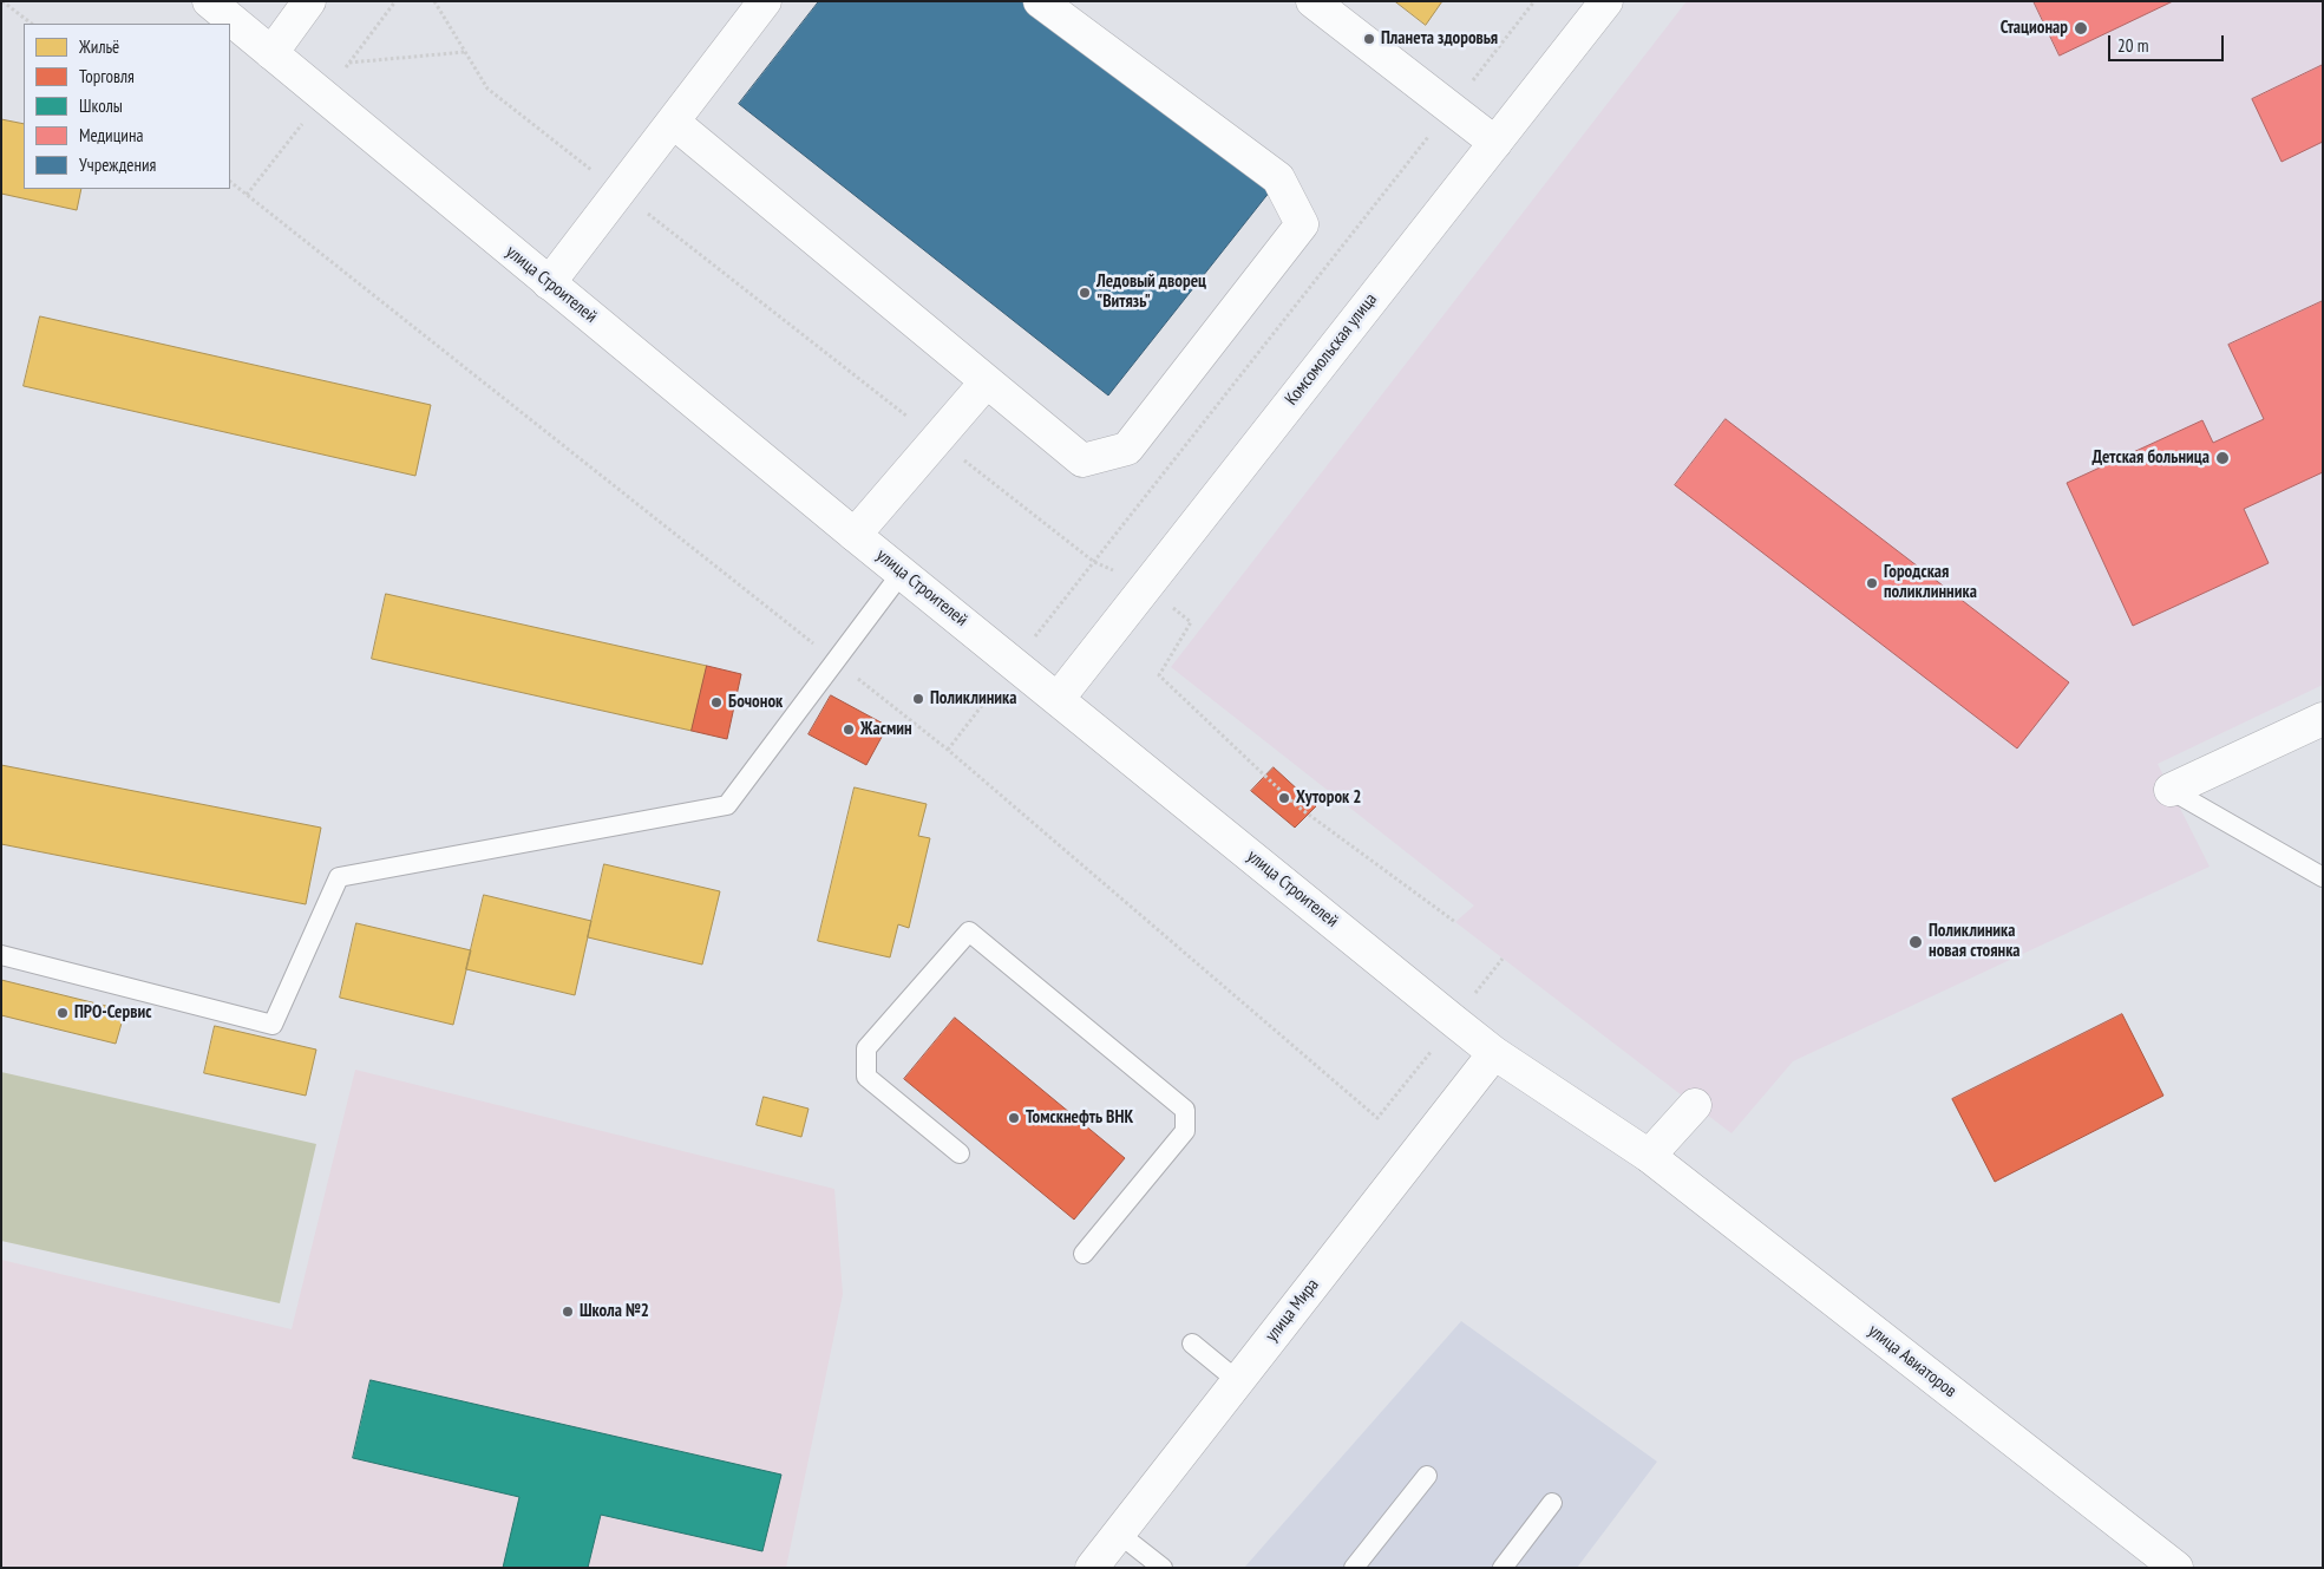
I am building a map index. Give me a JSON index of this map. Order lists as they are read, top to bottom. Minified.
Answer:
{"streets":{"street":["улица Строителей","Комсомольская улица","улица Мира","улица Авиаторов"]},"crossings":[["улица Строителей","Комсомольская улица"],["улица Строителей","улица Мира"],["улица Строителей","улица Авиаторов"]],"places":["Стационар","Планета здоровья","Ледовый дворец \"Витязь\"","Детская больница","Городская поликлинника","Поликлиника","Бочонок","Жасмин","Хуторок 2","Поликлиника новая стоянка","ПРО-Сервис","Томскнефть ВНК","Школа №2"],"legend":["Жильё","Торговля","Школы","Медицина","Учреждения"],"scale_bar":"20 m"}
